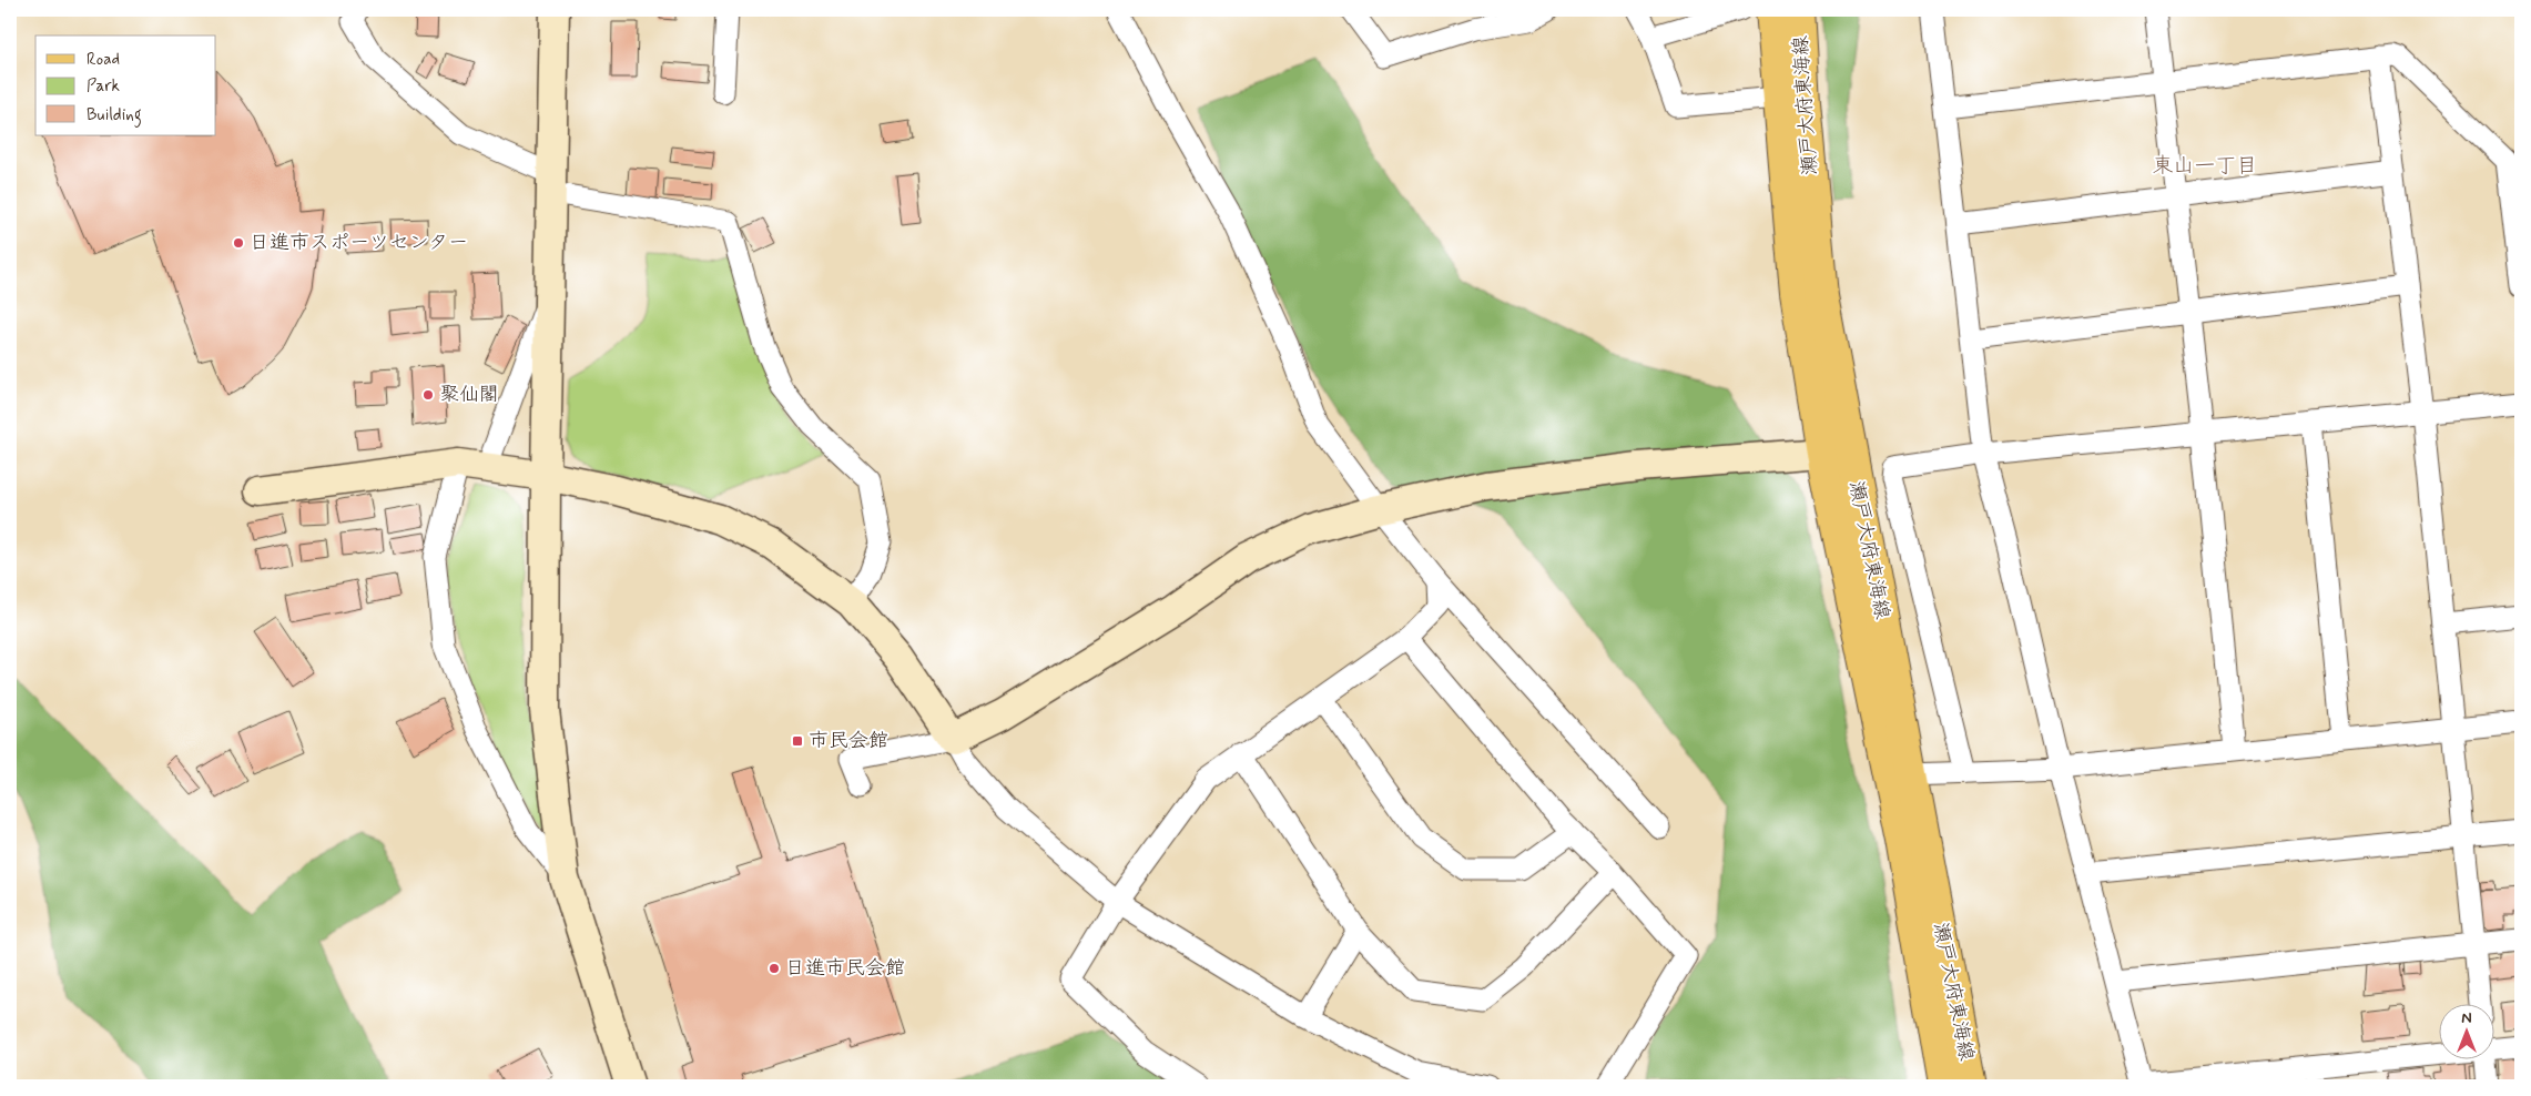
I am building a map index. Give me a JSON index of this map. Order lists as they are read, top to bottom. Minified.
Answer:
{"streets":{"main road":["瀬戸大府東海線"]},"districts":["東山一丁目"],"places":{"other":["日進市スポーツセンター","聚仙閣","日進市民会館"],"transit":["市民会館"]},"legend":["Road","Park","Building"],"north":"top"}
